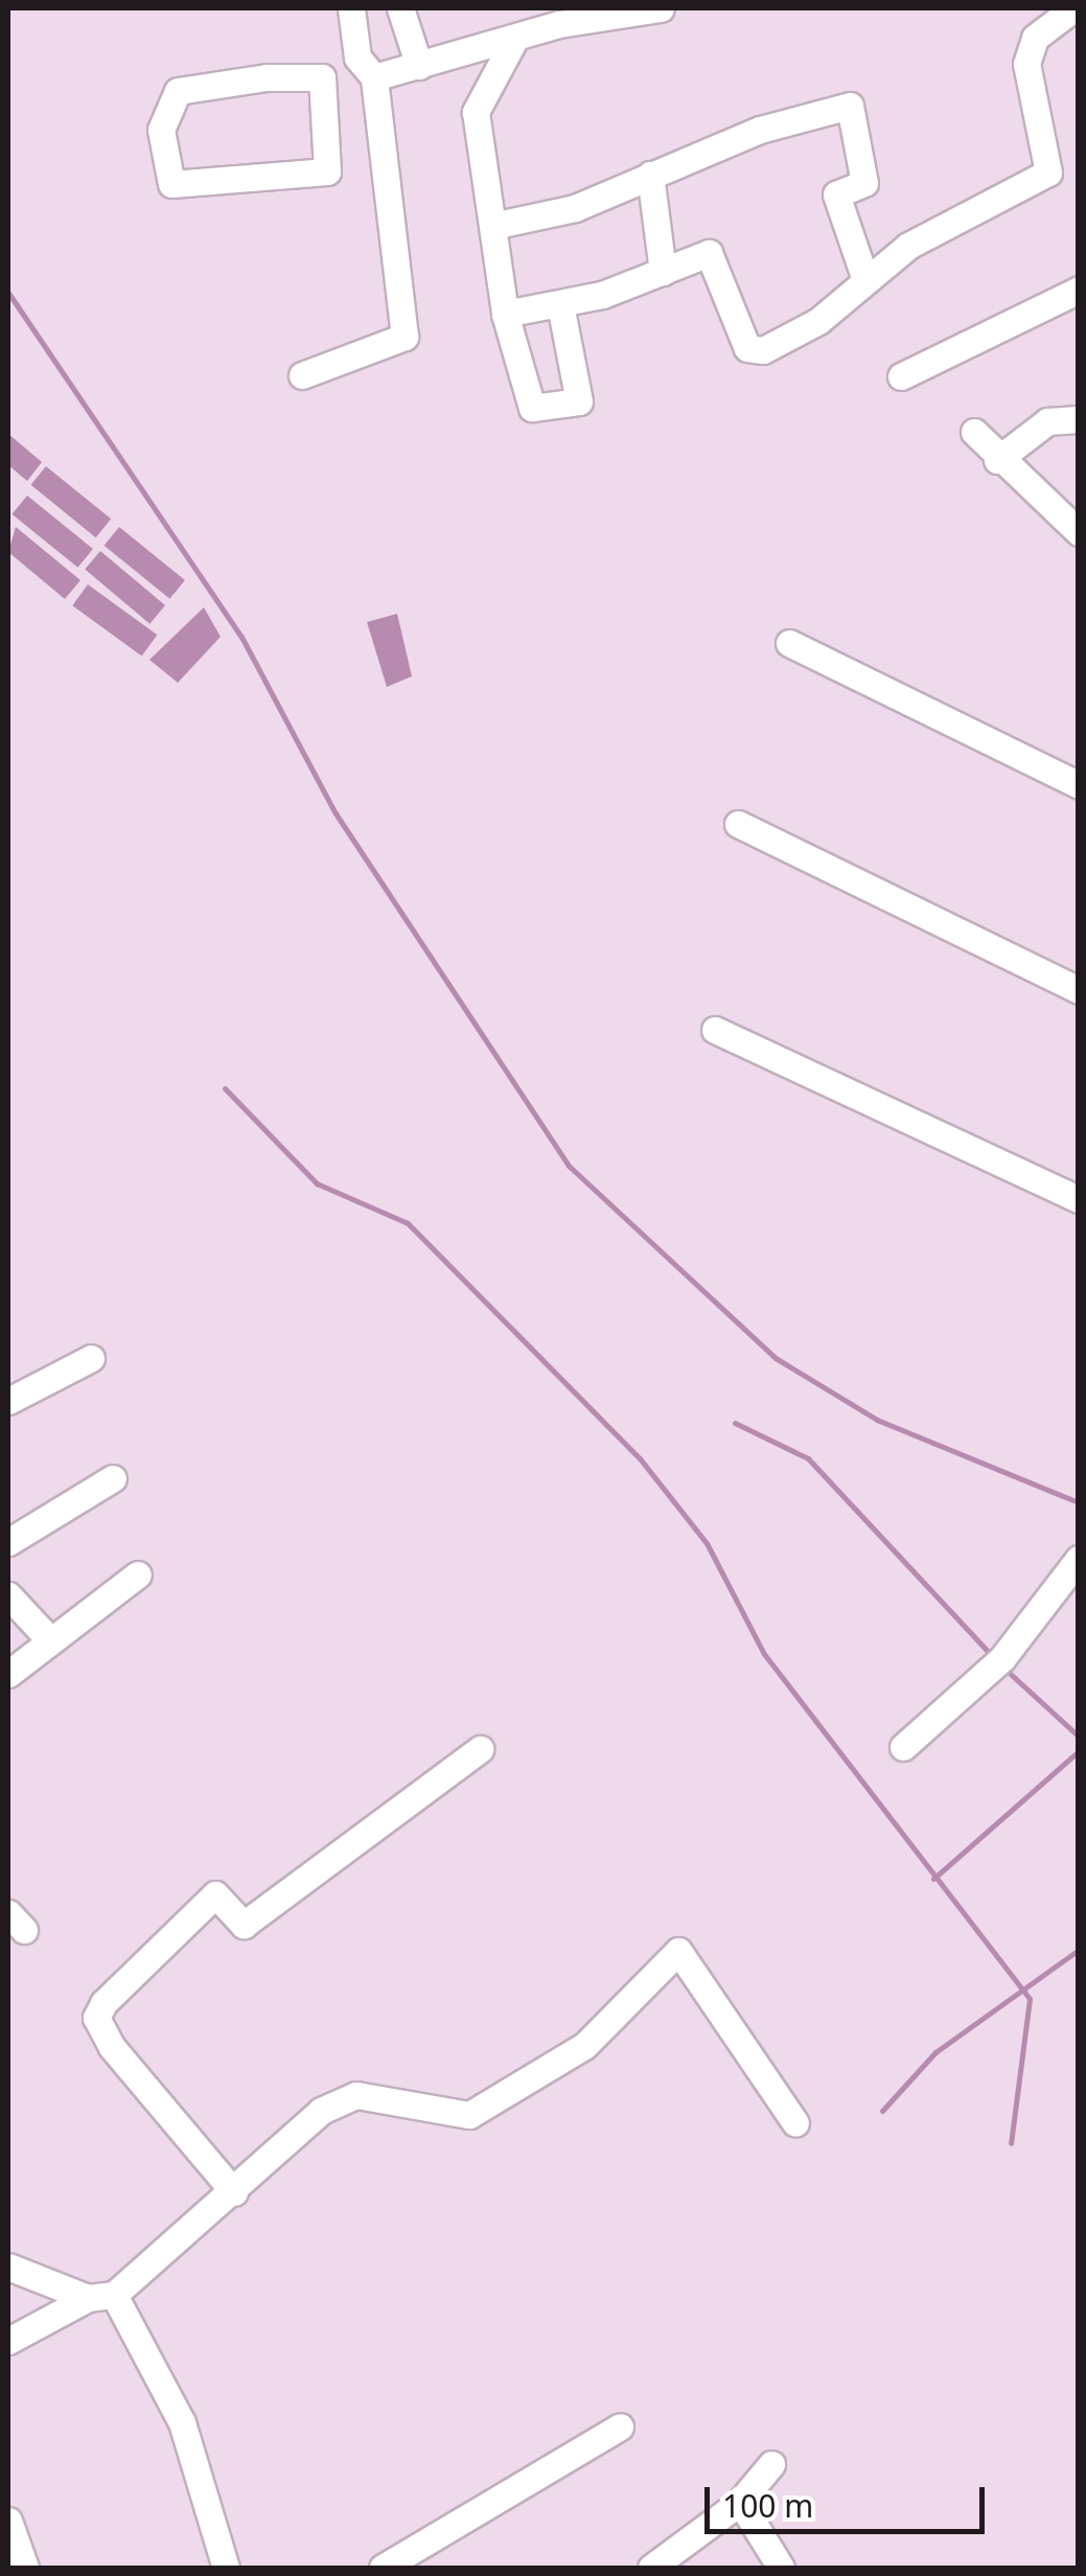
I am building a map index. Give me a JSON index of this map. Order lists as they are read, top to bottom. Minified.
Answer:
{"scale_bar":"100 m"}
